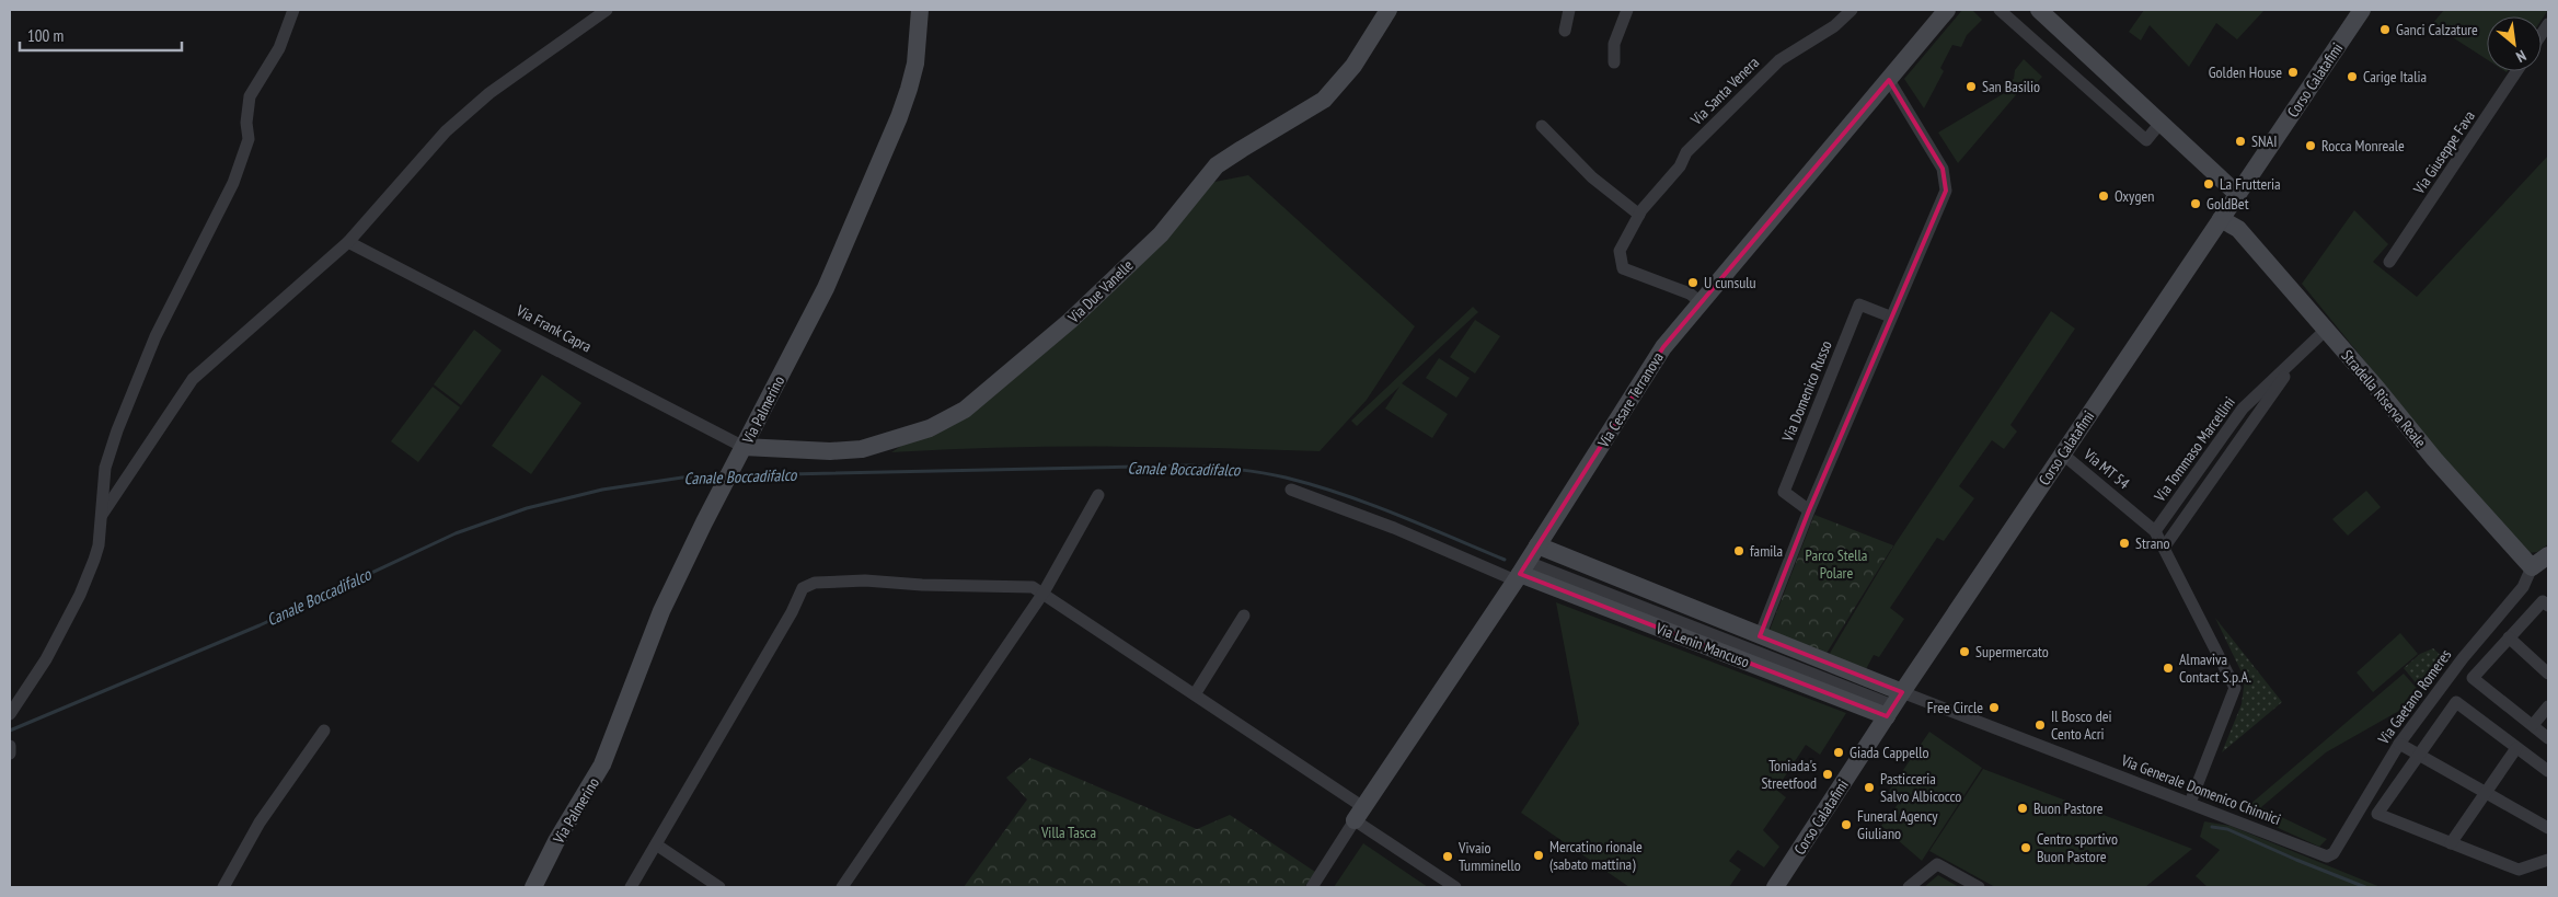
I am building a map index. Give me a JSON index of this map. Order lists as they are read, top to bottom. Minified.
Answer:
{"streets":{"street":["Corso Calatafimi","Via Santa Venera","Via Giuseppe Fava","Via Due Vanelle","Via Frank Capra","Via Domenico Russo","Stradella Riserva Reale","Via Cesare Terranova","Via Palmerino","Via Tommaso Marcellini","Via MT 54","Via Lenin Mancuso","Via Gaetano Romeres","Via Generale Domenico Chinnici"]},"crossings":[["Corso Calatafimi","Stradella Riserva Reale"],["Corso Calatafimi","Via MT 54"],["Corso Calatafimi","Via Lenin Mancuso"],["Corso Calatafimi","Via Generale Domenico Chinnici"],["Via Santa Venera","Via Cesare Terranova"],["Via Due Vanelle","Via Frank Capra"],["Via Due Vanelle","Via Palmerino"],["Via Frank Capra","Via Palmerino"],["Stradella Riserva Reale","Via Tommaso Marcellini"],["Stradella Riserva Reale","Via Gaetano Romeres"],["Via Cesare Terranova","Via Lenin Mancuso"],["Via Tommaso Marcellini","Via MT 54"],["Via Lenin Mancuso","Via Generale Domenico Chinnici"],["Via Gaetano Romeres","Via Generale Domenico Chinnici"]],"water":["Canale Boccadifalco"],"parks":["Parco Stella Polare","Villa Tasca"],"places":["Ganci Calzature","Golden House","Carige Italia","San Basilio","SNAI","Rocca Monreale","La Frutteria","Oxygen","GoldBet","U cunsulu","Strano","famila","Supermercato","Almaviva Contact S.p.A.","Free Circle","Il Bosco dei Cento Acri","Giada Cappello","Toniada's Streetfood","Pasticceria Salvo Albicocco","Buon Pastore","Funeral Agency Giuliano","Centro sportivo Buon Pastore","Mercatino rionale (sabato mattina)","Vivaio Tumminello"],"scale_bar":"100 m","north":"bottom right"}
